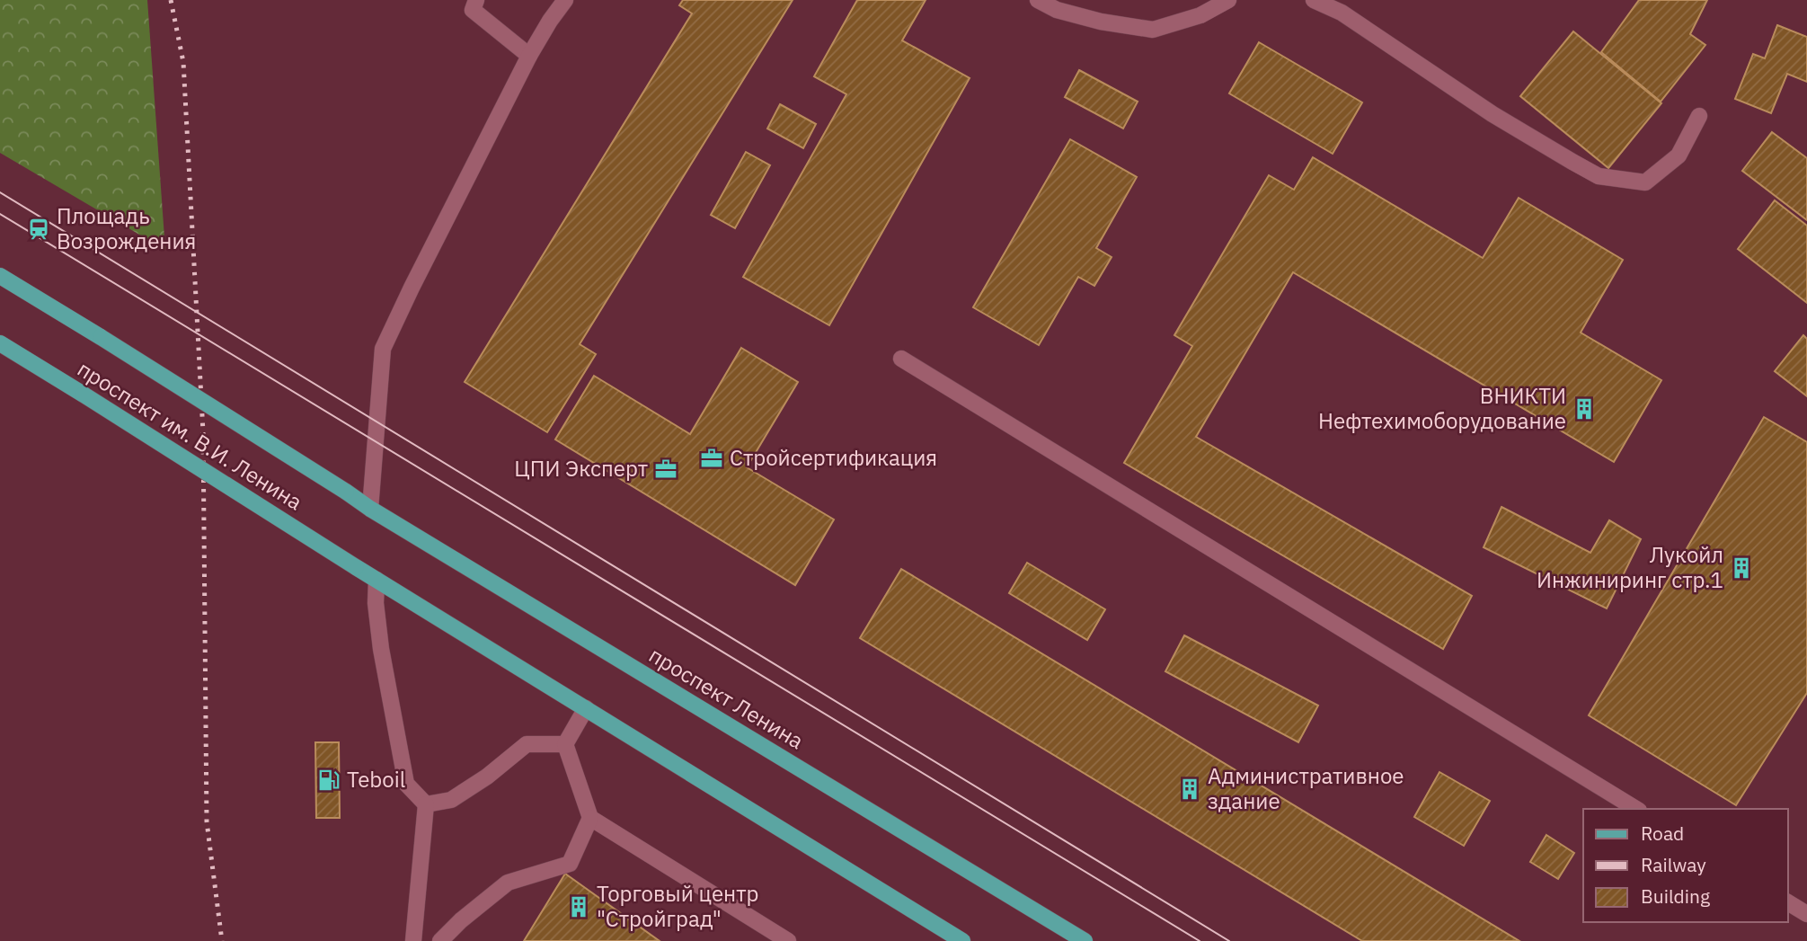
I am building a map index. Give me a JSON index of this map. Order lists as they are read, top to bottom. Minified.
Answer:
{"streets":{"main road":["проспект им. В.И. Ленина","проспект Ленина"]},"crossings":[["проспект им. В.И. Ленина","проспект Ленина"]],"places":{"station":["Площадь Возрождения"],"building":["ВНИКТИ Нефтехимоборудование","Лукойл Инжиниринг стр.1","Административное здание","Торговый центр \"Стройград\""],"office":["Стройсертификация","ЦПИ Эксперт"],"fuel station":["Teboil"]},"legend":["Road","Railway","Building"]}
